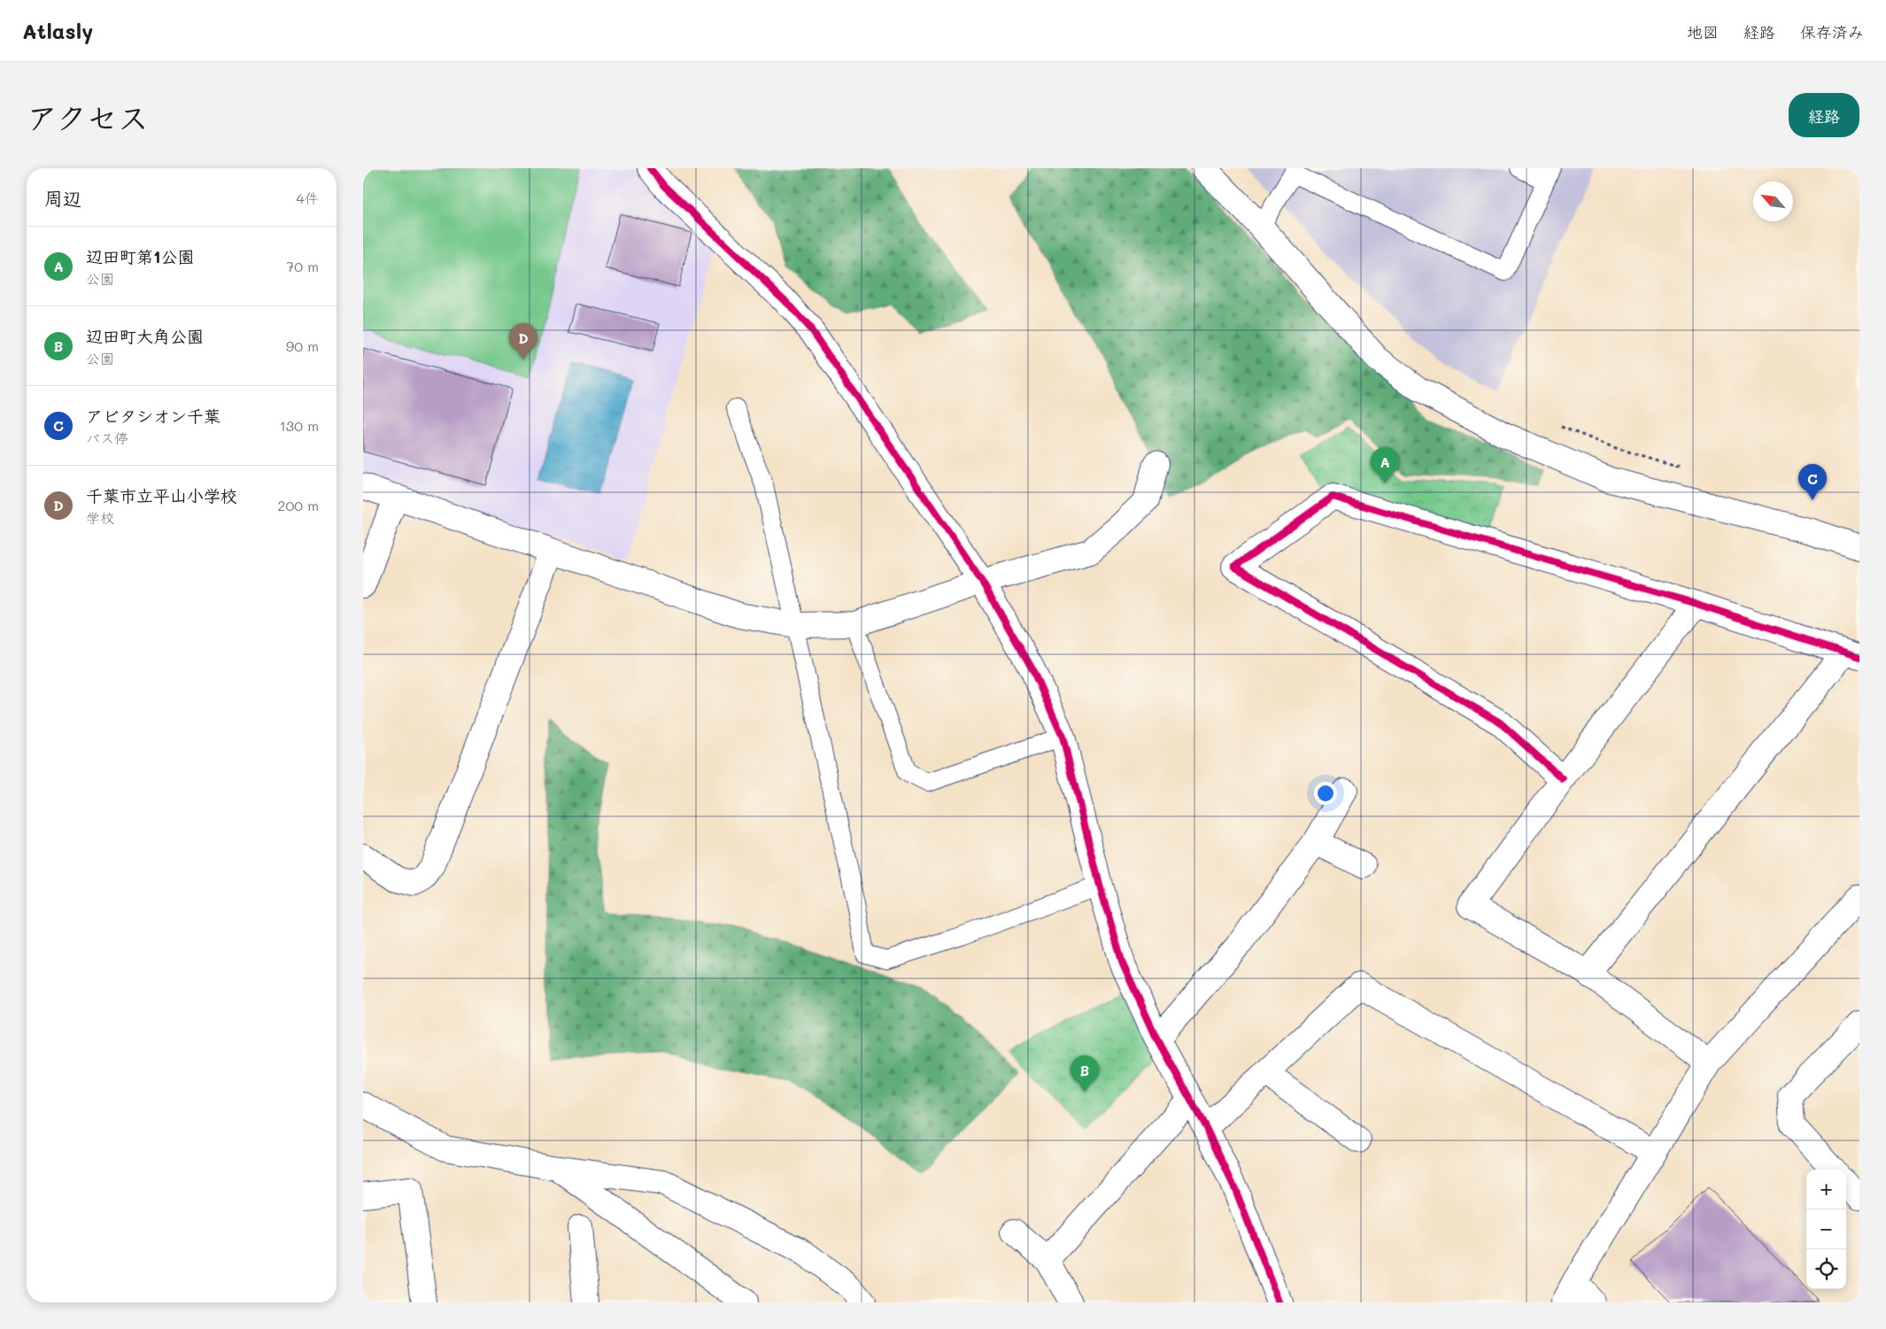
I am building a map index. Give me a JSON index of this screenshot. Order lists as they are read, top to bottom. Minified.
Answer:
{"north":"top left","page":{"header":"Atlasly","nav":["地図","経路","保存済み"],"title":"アクセス","buttons":"経路","heading":["周辺","4件"],"list":[{"mark":"A","name":"辺田町第1公園","note":"公園","value":"70 m"},{"mark":"B","name":"辺田町大角公園","note":"公園","value":"90 m"},{"mark":"C","name":"アビタシオン千葉","note":"バス停","value":"130 m"},{"mark":"D","name":"千葉市立平山小学校","note":"学校","value":"200 m"}],"pins":["D","A","C","B"],"map_buttons":["+","−"]}}
